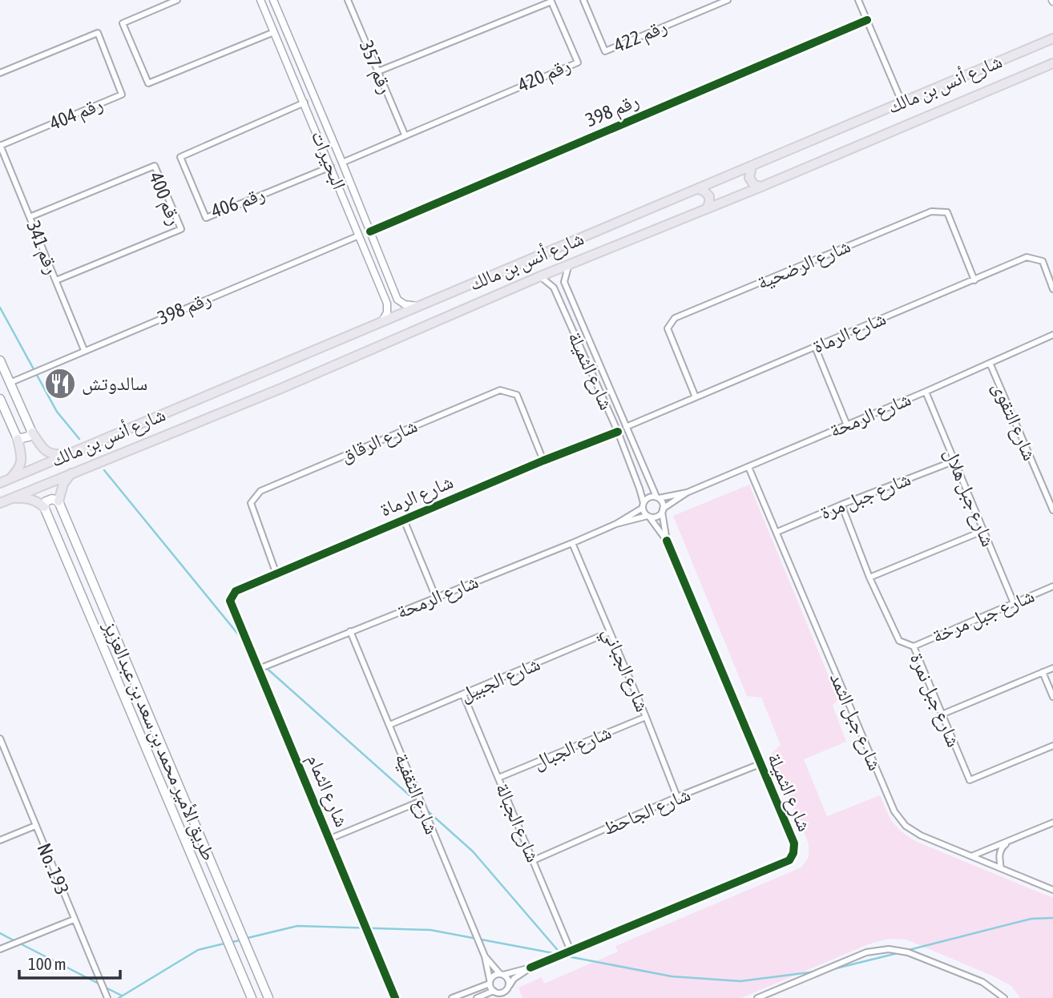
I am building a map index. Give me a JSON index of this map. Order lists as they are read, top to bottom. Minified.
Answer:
{"streets":{"main road":["شارع أنس بن مالك","طريق الأمير محمد بن سعد بن عبدالعزيز"],"street":["رقم 422","رقم 357","رقم 420","رقم 398","رقم 404","البحيرات","رقم 400","رقم 406","رقم 341","شارع الرضحية","شارع الرماة","شارع الثميلة","شارع الرمحة","شارع التقوى","شارع الرقاق","شارع جبل مرة","شارع جبل هلال","شارع جبل مرخة","شارع الجباني","شارع الجبيل","شارع جبل نمرة","شارع جبل الثمد","شارع الجبال","شارع الثمام","شارع الثقفية","شارع الجاحظ","شارع الجبالة","No. 193"]},"crossings":[["رقم 357","رقم 420"],["رقم 420","البحيرات"],["شارع أنس بن مالك","البحيرات"],["شارع أنس بن مالك","شارع الثميلة"],["رقم 398","البحيرات"],["رقم 398","رقم 341"],["رقم 404","رقم 341"],["البحيرات","رقم 406"],["رقم 400","رقم 341"],["شارع الرضحية","شارع الرماة"],["شارع الرماة","شارع الثميلة"],["شارع الرماة","شارع الرقاق"],["شارع الرماة","شارع الثمام"],["شارع الثميلة","شارع الجاحظ"],["شارع الثميلة","شارع الجبالة"],["شارع الرمحة","شارع التقوى"],["شارع الرمحة","شارع جبل هلال"],["شارع الرمحة","شارع الجباني"],["شارع الرمحة","شارع جبل الثمد"],["شارع الرمحة","شارع الثمام"],["شارع الرمحة","شارع الثقفية"],["شارع جبل مرة","شارع جبل هلال"],["شارع جبل مرة","شارع جبل نمرة"],["شارع جبل مرة","شارع جبل الثمد"],["شارع جبل هلال","شارع جبل مرخة"],["شارع جبل مرخة","شارع جبل نمرة"],["شارع الجباني","شارع الجبيل"],["شارع الجباني","شارع الجبال"],["شارع الجباني","شارع الجاحظ"],["شارع الجبيل","شارع الثقفية"],["شارع الجبيل","شارع الجبالة"],["شارع الجبال","شارع الجبالة"],["شارع الجاحظ","شارع الجبالة"]],"places":{"restaurant":["سالدوتش"]},"scale_bar":"100 m"}
